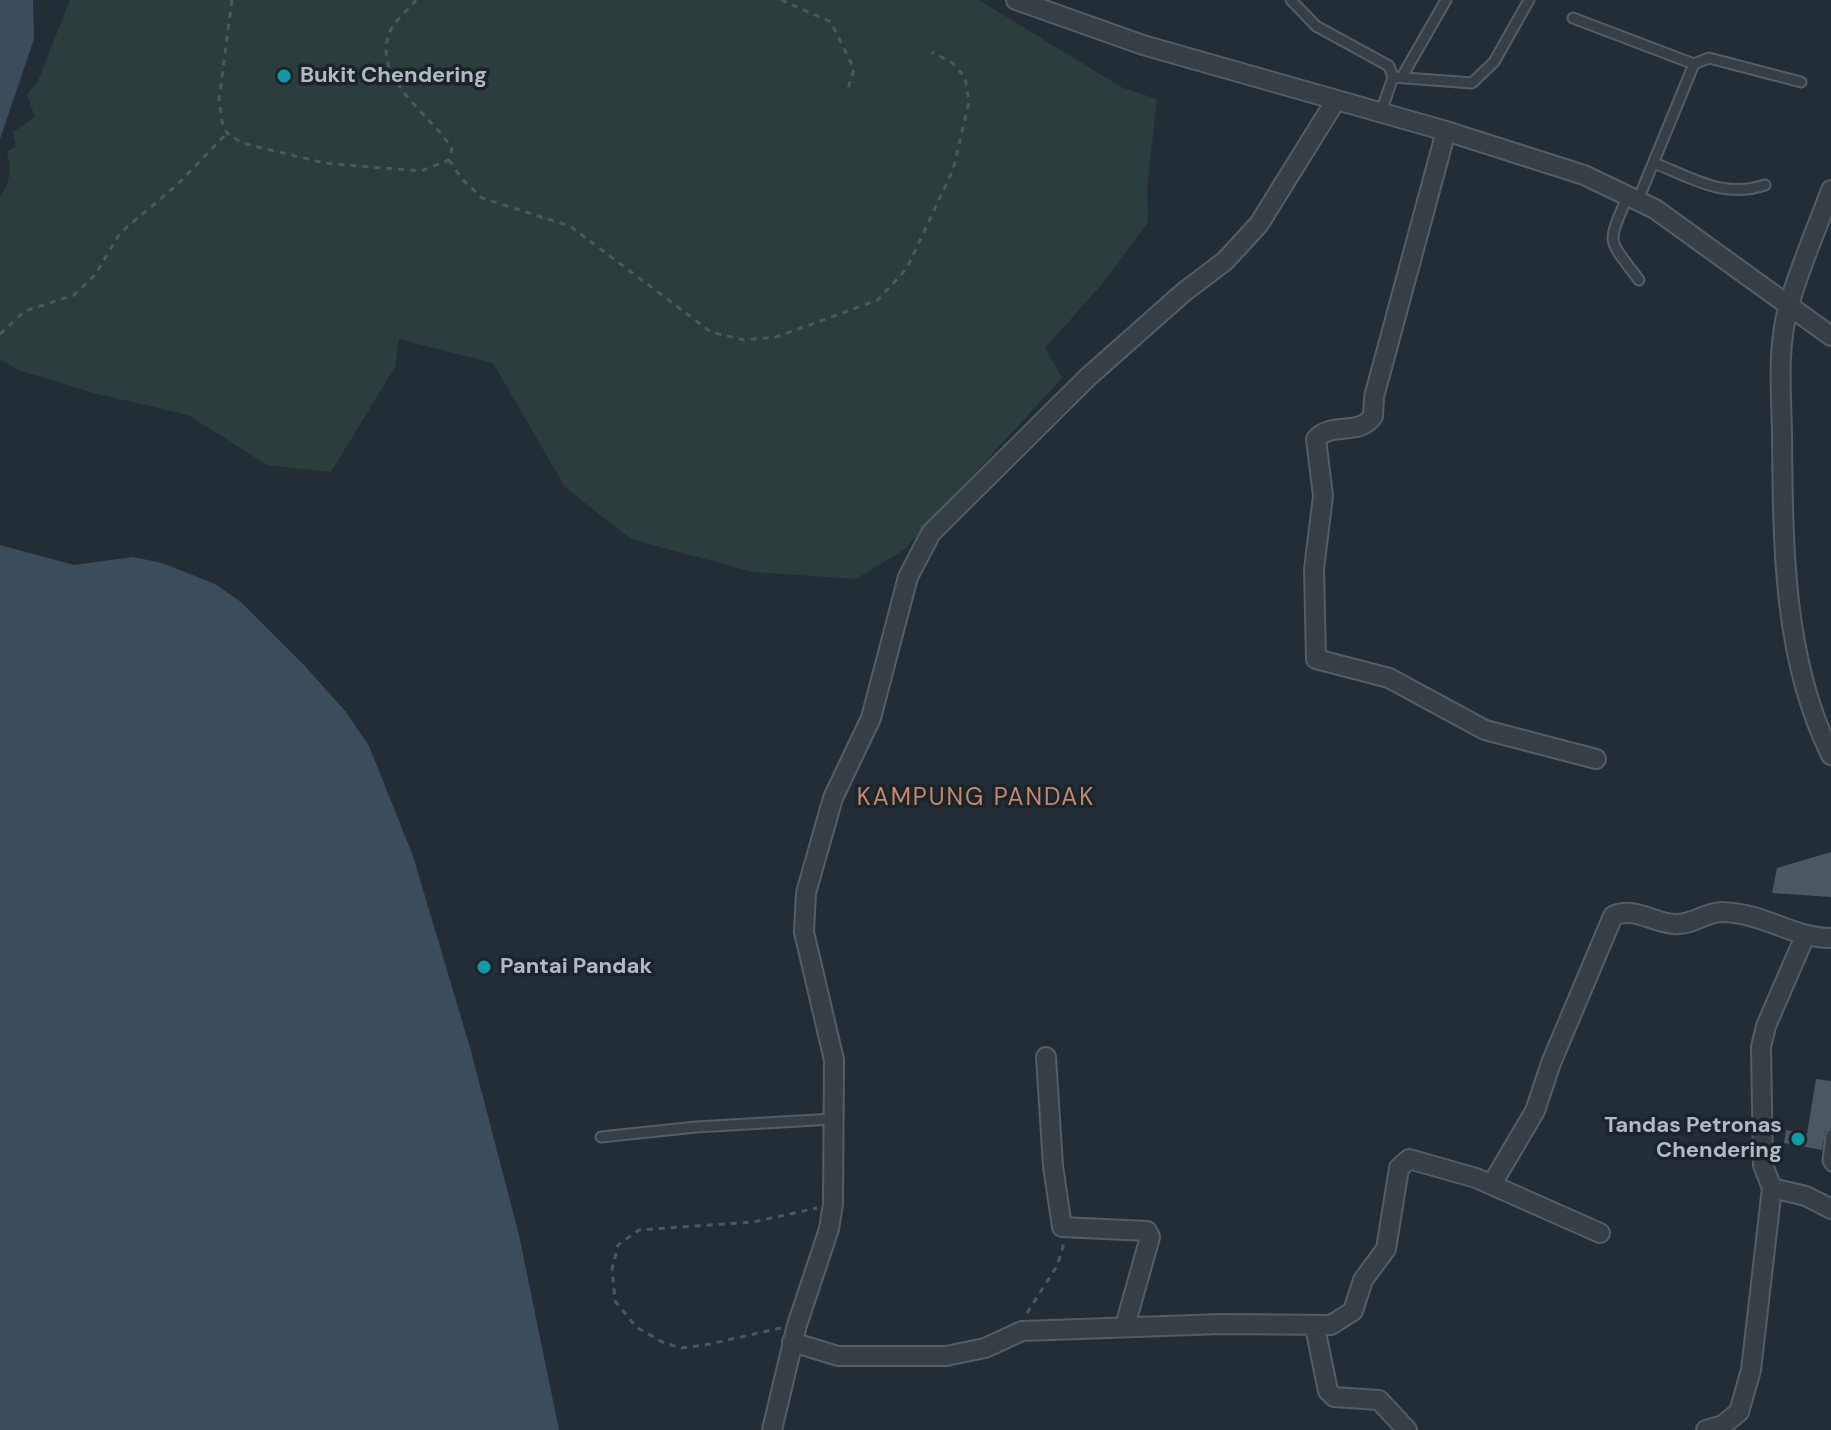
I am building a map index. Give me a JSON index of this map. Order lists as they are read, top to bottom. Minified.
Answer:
{"districts":["KAMPUNG PANDAK"],"places":["Bukit Chendering","Pantai Pandak","Tandas Petronas Chendering"]}
